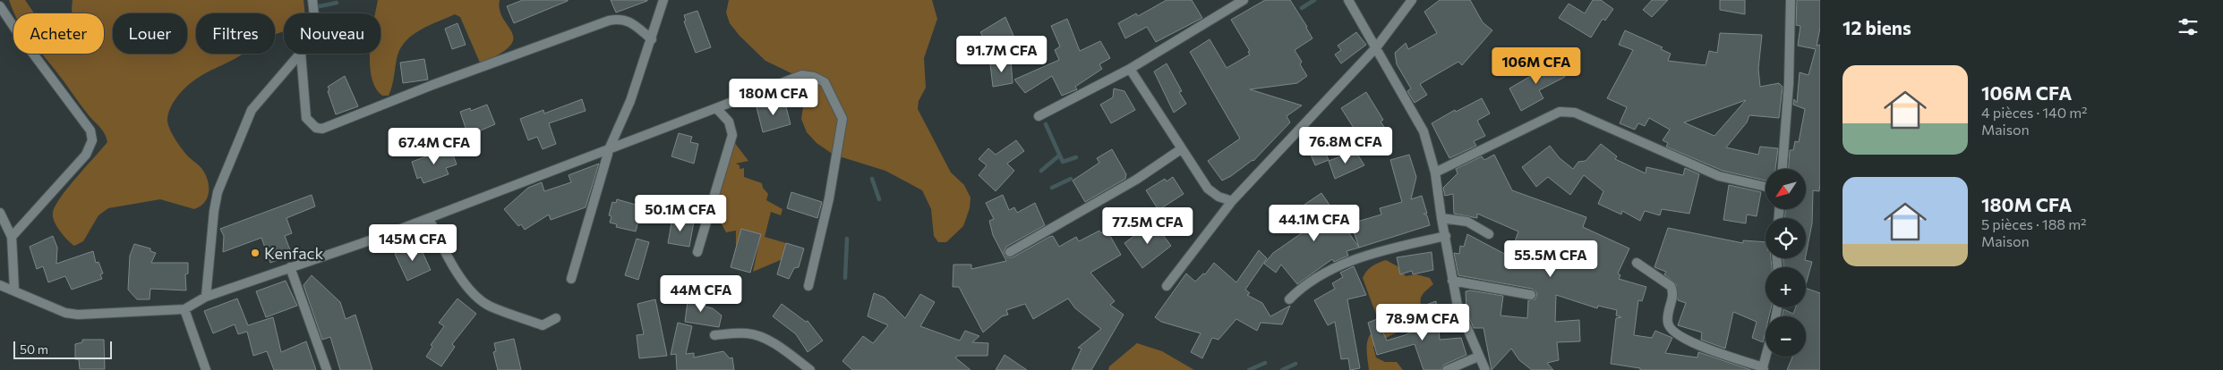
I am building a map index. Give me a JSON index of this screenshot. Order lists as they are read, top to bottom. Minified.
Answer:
{"places":["Kenfack"],"scale_bar":"50 m","north":"bottom left","page":{"heading":"12 biens","chip":["Acheter","Louer","Filtres","Nouveau"],"price":["91.7M CFA","106M CFA","180M CFA","76.8M CFA","67.4M CFA","50.1M CFA","44.1M CFA","77.5M CFA","145M CFA","55.5M CFA","44M CFA","78.9M CFA"],"list":[{"name":"106M CFA","note":"4 pièces · 140 m² · Maison"},{"name":"180M CFA","note":"5 pièces · 188 m² · Maison"}],"map_buttons":["+","−"],"scale":"50 m"}}
